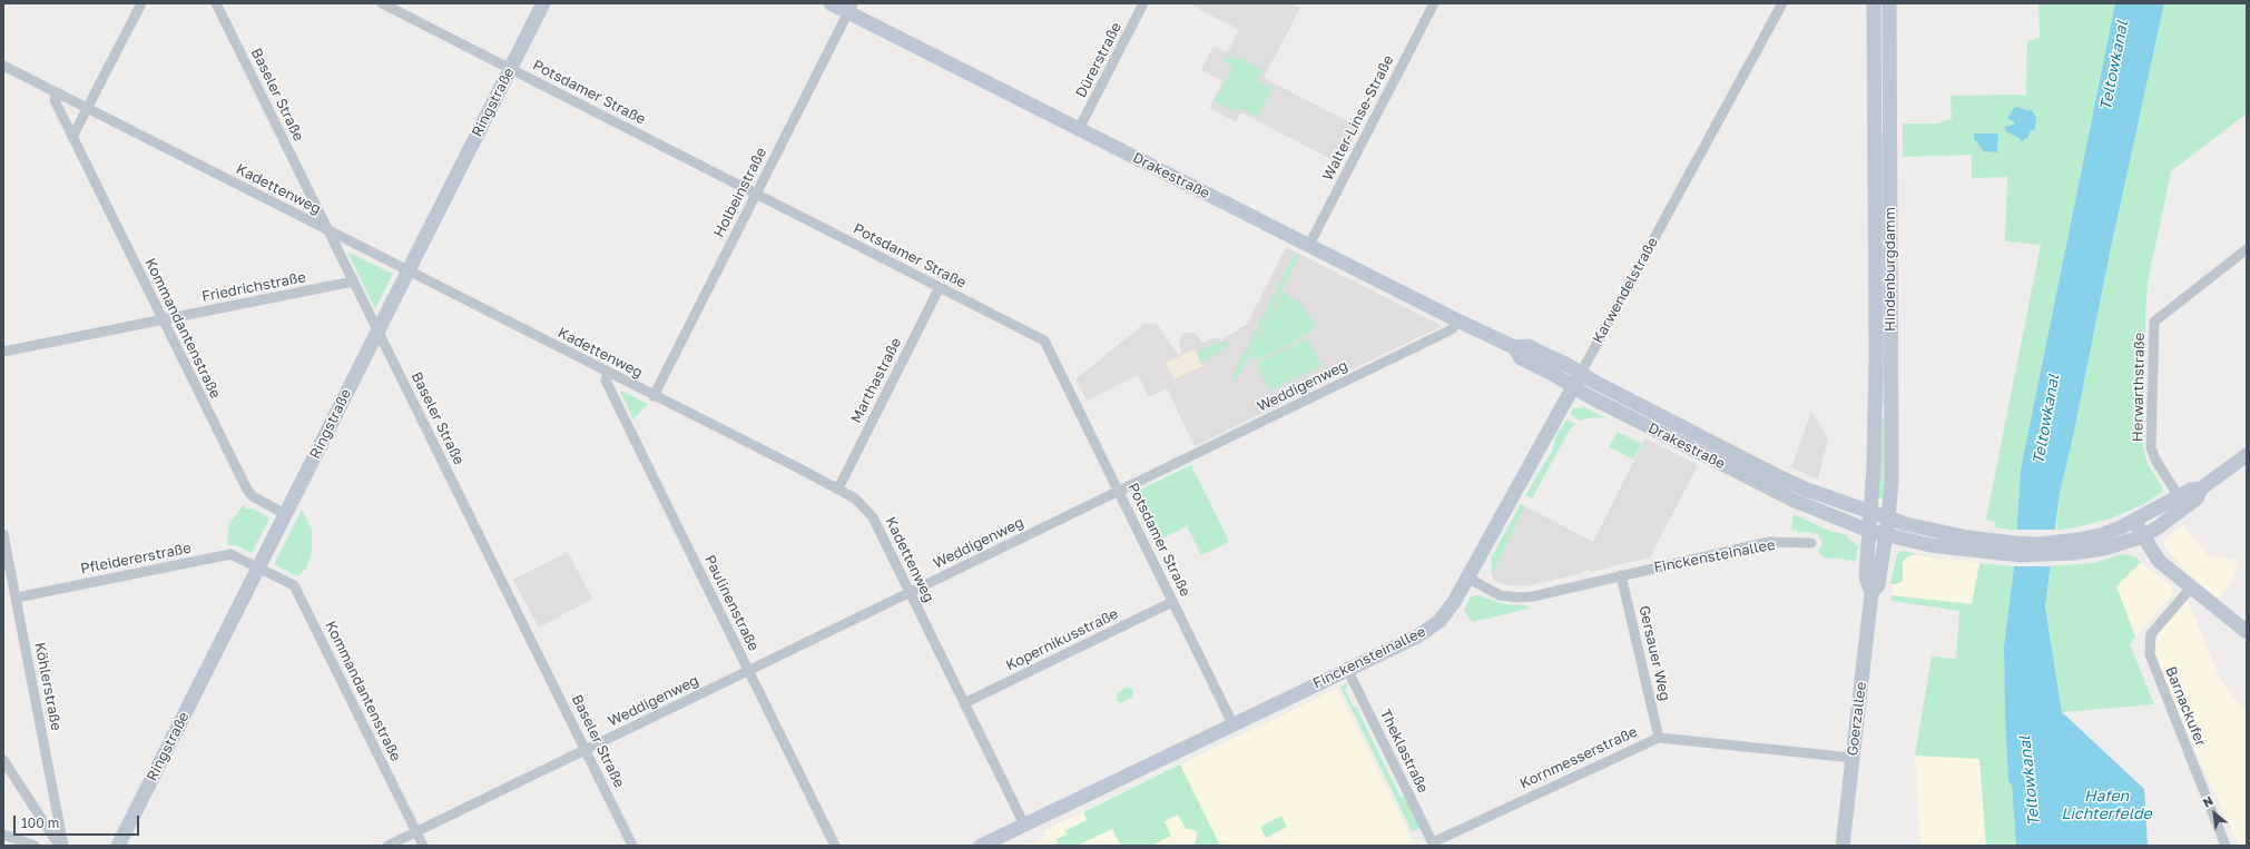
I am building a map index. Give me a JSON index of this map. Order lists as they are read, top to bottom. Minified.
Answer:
{"streets":{"main road":["Ringstraße","Drakestraße","Hindenburgdamm","Karwendelstraße","Finckensteinallee","Goerzallee"],"street":["Dürerstraße","Potsdamer Straße","Baseler Straße","Walter-Linse-Straße","Kadettenweg","Holbeinstraße","Friedrichstraße","Kommandantenstraße","Marthastraße","Weddigenweg","Herwarthstraße","Pfleidererstraße","Paulinenstraße","Kopernikusstraße","Gersauer Weg","Köhlerstraße","Barnackufer","Theklastraße","Kornmesserstraße"]},"crossings":[["Dürerstraße","Drakestraße"],["Potsdamer Straße","Ringstraße"],["Potsdamer Straße","Holbeinstraße"],["Potsdamer Straße","Marthastraße"],["Potsdamer Straße","Weddigenweg"],["Potsdamer Straße","Finckensteinallee"],["Potsdamer Straße","Kopernikusstraße"],["Baseler Straße","Ringstraße"],["Baseler Straße","Kadettenweg"],["Baseler Straße","Friedrichstraße"],["Baseler Straße","Weddigenweg"],["Ringstraße","Kadettenweg"],["Ringstraße","Kommandantenstraße"],["Ringstraße","Pfleidererstraße"],["Walter-Linse-Straße","Drakestraße"],["Drakestraße","Holbeinstraße"],["Drakestraße","Hindenburgdamm"],["Drakestraße","Karwendelstraße"],["Drakestraße","Weddigenweg"],["Drakestraße","Goerzallee"],["Kadettenweg","Holbeinstraße"],["Kadettenweg","Kommandantenstraße"],["Kadettenweg","Marthastraße"],["Kadettenweg","Weddigenweg"],["Kadettenweg","Finckensteinallee"],["Kadettenweg","Paulinenstraße"],["Kadettenweg","Kopernikusstraße"],["Hindenburgdamm","Goerzallee"],["Friedrichstraße","Kommandantenstraße"],["Karwendelstraße","Finckensteinallee"],["Kommandantenstraße","Weddigenweg"],["Kommandantenstraße","Pfleidererstraße"],["Weddigenweg","Paulinenstraße"],["Finckensteinallee","Gersauer Weg"],["Finckensteinallee","Theklastraße"],["Pfleidererstraße","Köhlerstraße"],["Gersauer Weg","Kornmesserstraße"],["Goerzallee","Kornmesserstraße"],["Theklastraße","Kornmesserstraße"]],"water":["Teltowkanal","Hafen Lichterfelde"],"scale_bar":"100 m","north":"top left"}
